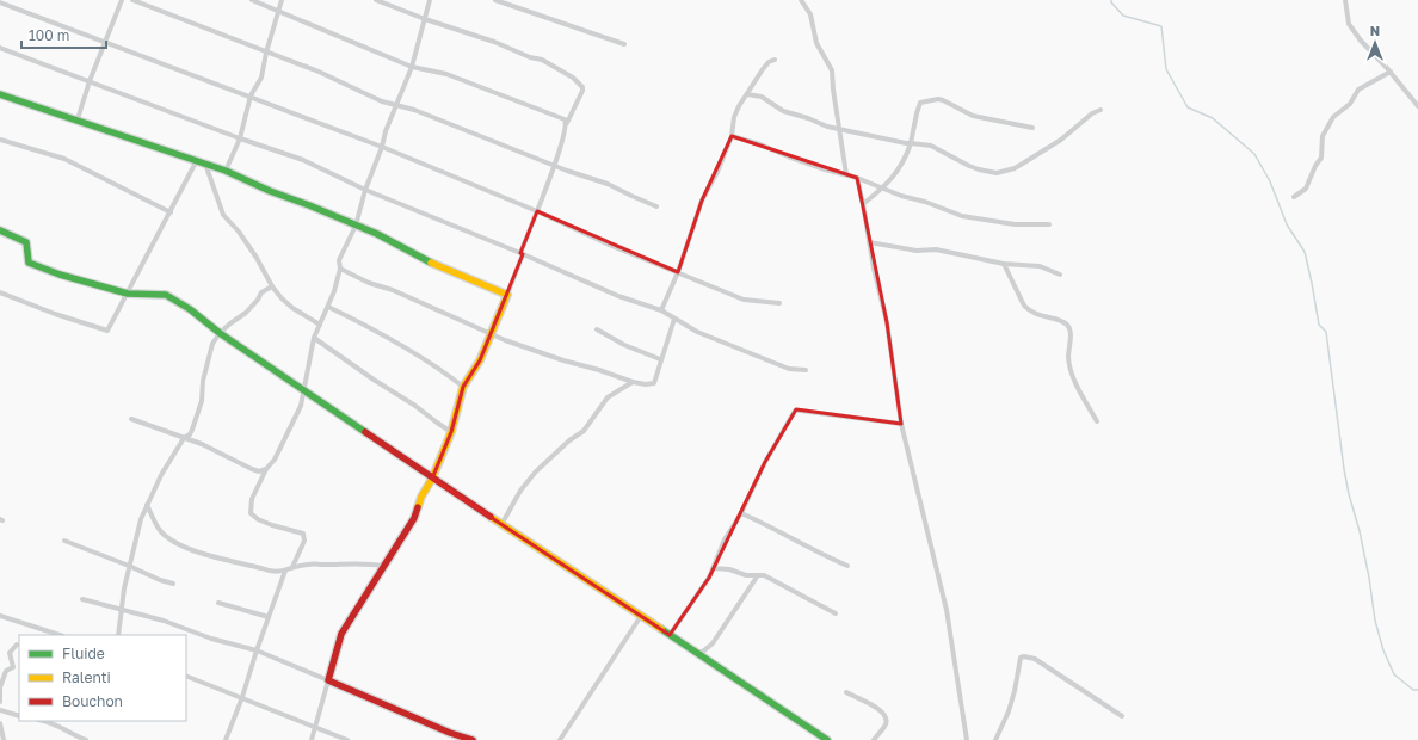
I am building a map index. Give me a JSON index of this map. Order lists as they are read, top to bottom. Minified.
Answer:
{"legend":["Fluide","Ralenti","Bouchon"],"scale_bar":"100 m","north":"top"}
